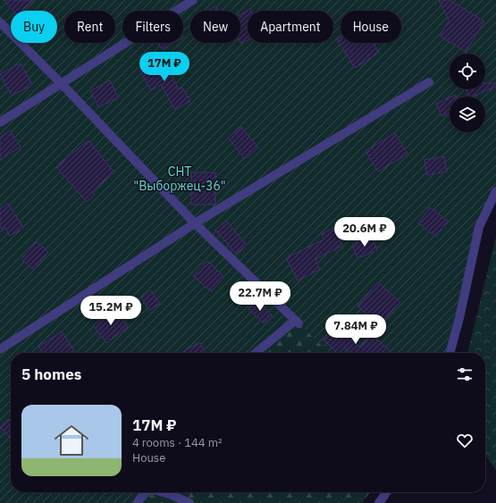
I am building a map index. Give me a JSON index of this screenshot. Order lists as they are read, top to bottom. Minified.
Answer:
{"parks":["СНТ \"Выборжец-36\""],"page":{"chip":["Buy","Rent","Filters","New","Apartment","House"],"price":["17M ₽","20.6M ₽","22.7M ₽","15.2M ₽","7.84M ₽"],"heading":"5 homes","list":[{"name":"17M ₽","note":"4 rooms · 144 m² · House"}]}}
